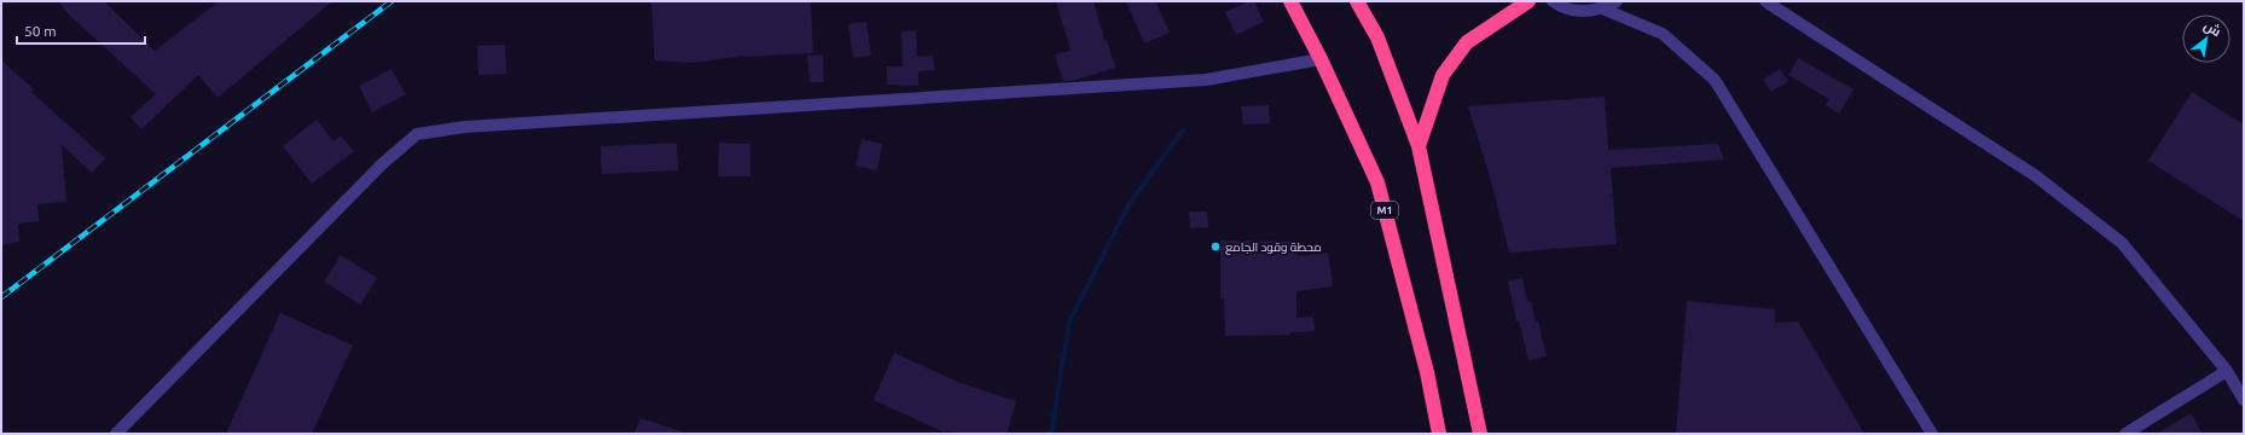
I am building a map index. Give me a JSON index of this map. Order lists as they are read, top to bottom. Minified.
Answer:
{"streets":{"highway":["M1"]},"places":["محطة وقود الجامع"],"scale_bar":"50 m","north":"top right"}
